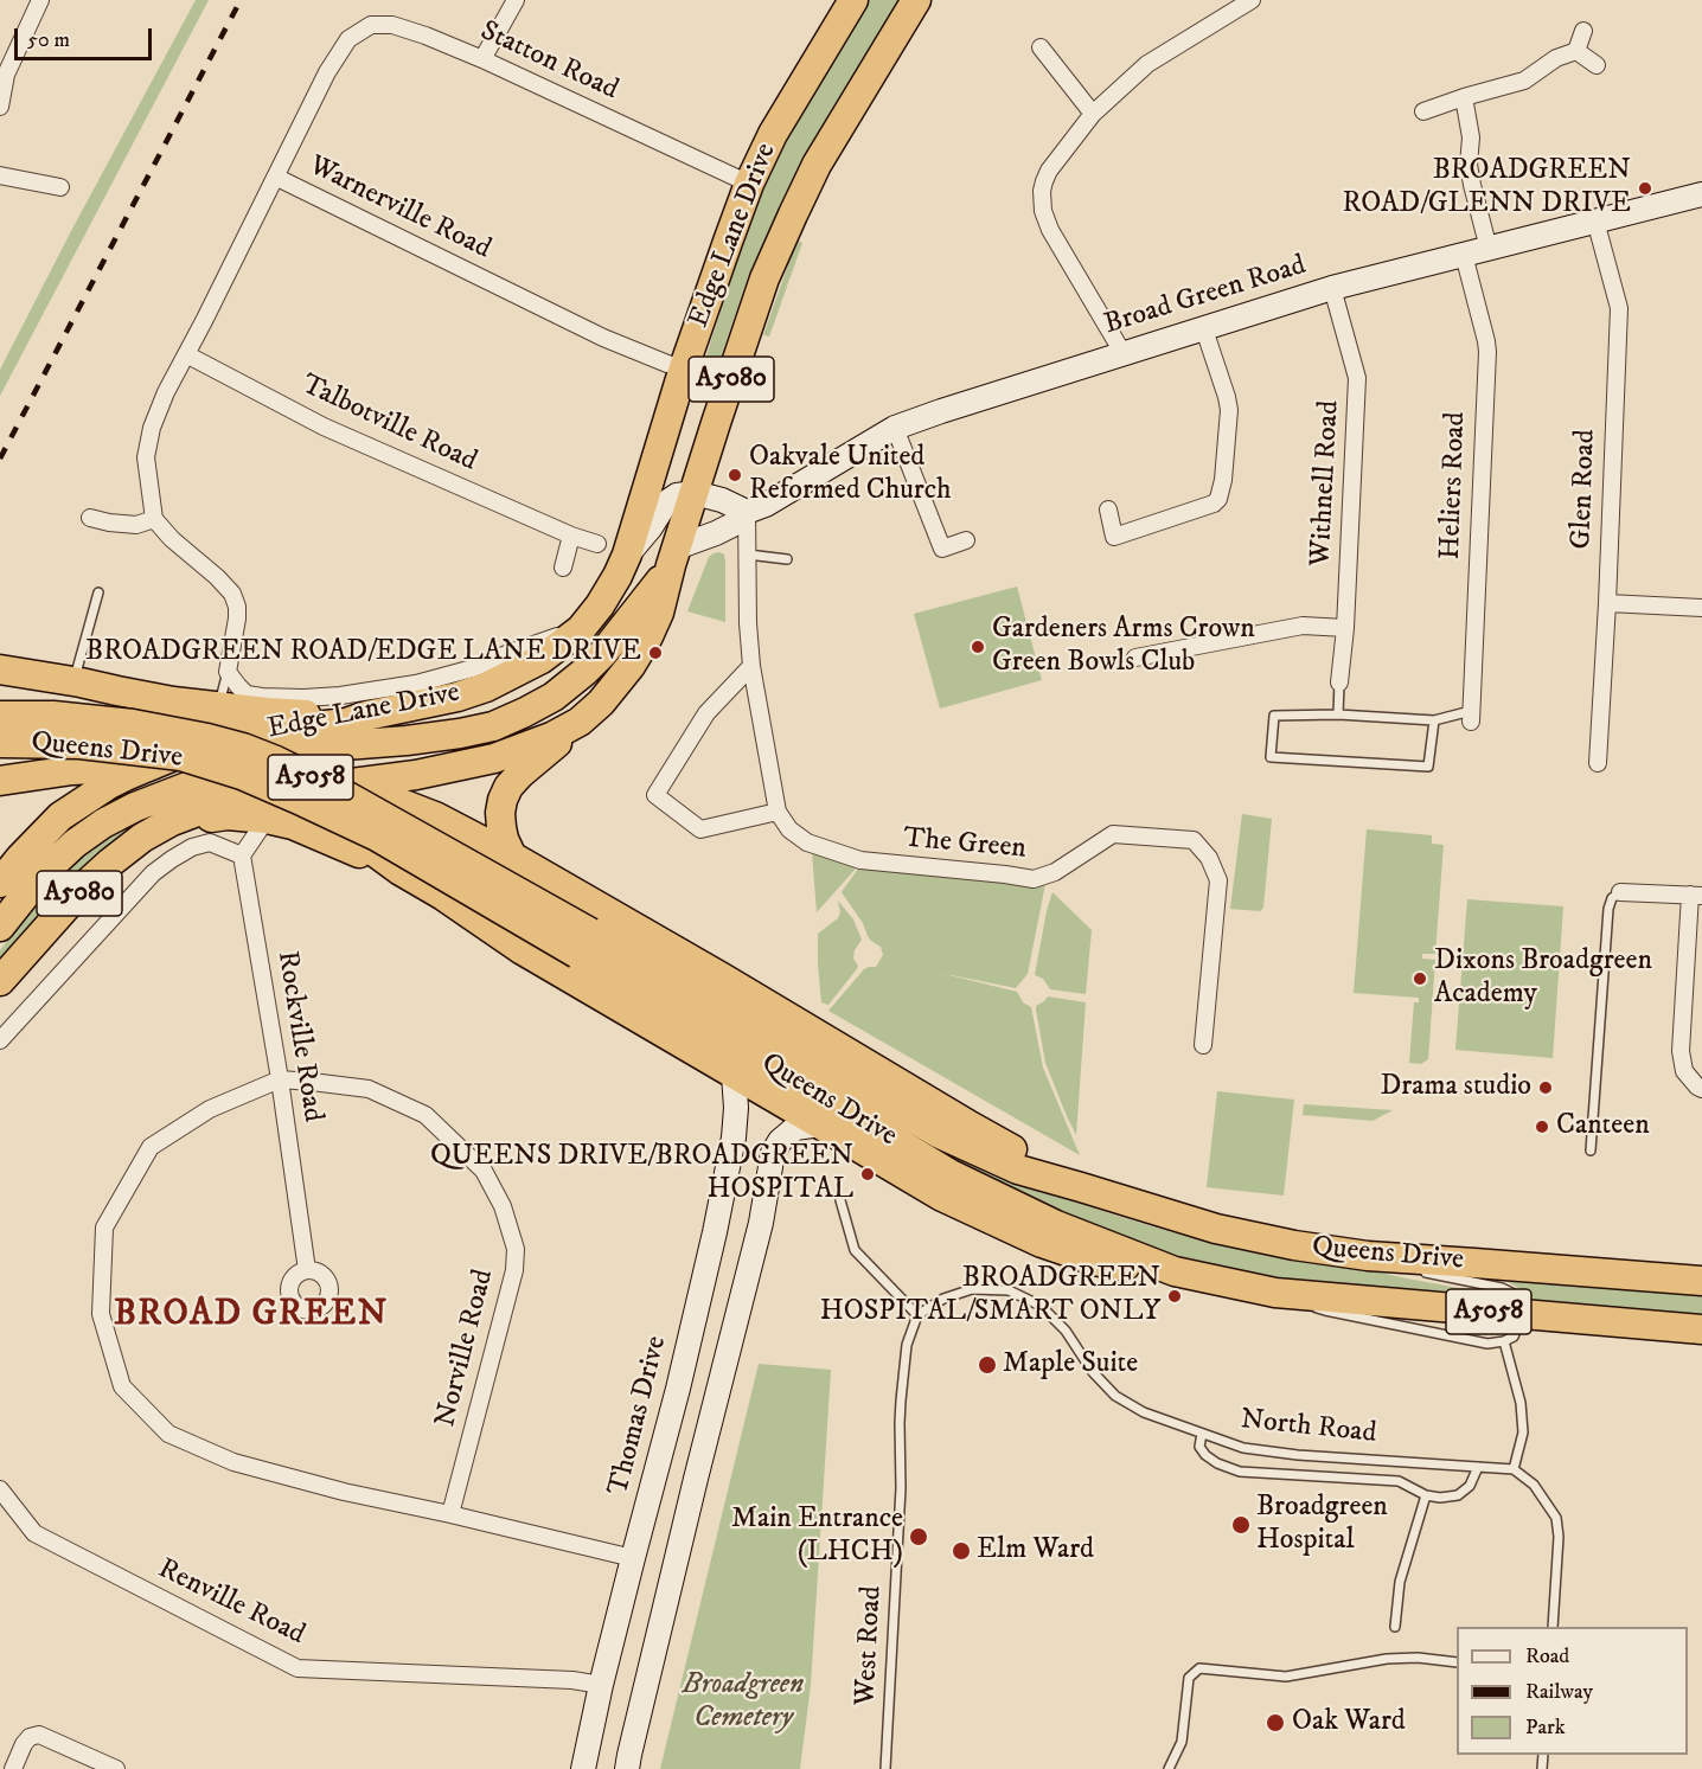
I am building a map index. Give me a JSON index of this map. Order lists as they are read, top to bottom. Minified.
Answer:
{"streets":{"highway":["Edge Lane Drive","A5080","Queens Drive","A5058"],"street":["Statton Road","Warnerville Road","Broad Green Road","Talbotville Road","Withnell Road","Heliers Road","Glen Road","The Green","Rockville Road","Norville Road","Thomas Drive","Renville Road"],"lane":["North Road","West Road"]},"crossings":[["Statton Road","Warnerville Road"],["Statton Road","Edge Lane Drive"],["Warnerville Road","Edge Lane Drive"],["Warnerville Road","Talbotville Road"],["Edge Lane Drive","Broad Green Road"],["Edge Lane Drive","A5080"],["Broad Green Road","Withnell Road"],["Broad Green Road","Heliers Road"],["Broad Green Road","Glen Road"],["Rockville Road","Norville Road"],["Norville Road","Thomas Drive"],["Thomas Drive","Renville Road"],["North Road","West Road"]],"districts":["BROAD GREEN"],"parks":["Broadgreen Cemetery"],"places":["BROADGREEN ROAD/GLENN DRIVE","Oakvale United Reformed Church","Gardeners Arms Crown Green Bowls Club","BROADGREEN ROAD/EDGE LANE DRIVE","Dixons Broadgreen Academy","Drama studio","Canteen","QUEENS DRIVE/BROADGREEN HOSPITAL","BROADGREEN HOSPITAL/SMART ONLY","Maple Suite","Broadgreen Hospital","Main Entrance (LHCH)","Elm Ward","Oak Ward"],"legend":["Road","Railway","Park"],"scale_bar":"50 m"}
